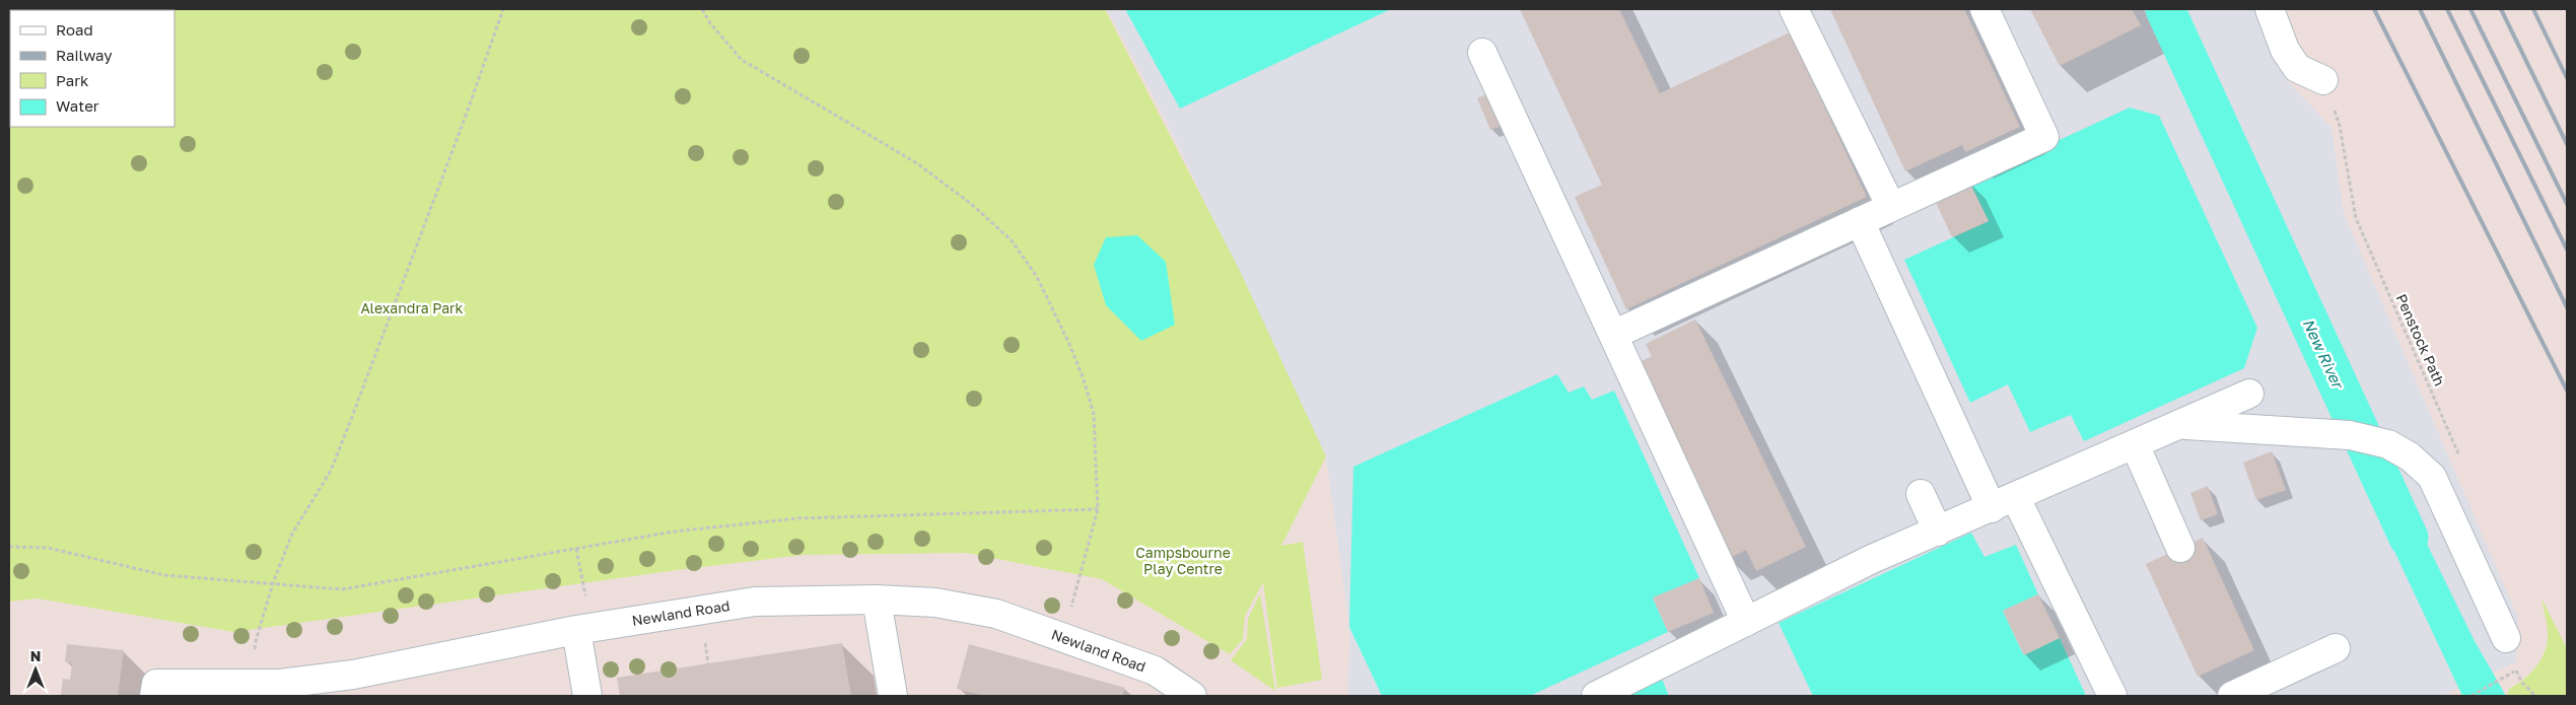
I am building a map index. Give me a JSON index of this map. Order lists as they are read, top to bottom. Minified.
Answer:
{"streets":{"street":["Newland Road"],"path":["Penstock Path"]},"water":["New River"],"parks":["Alexandra Park","Campsbourne Play Centre"],"legend":["Road","Railway","Park","Water"],"north":"top"}
